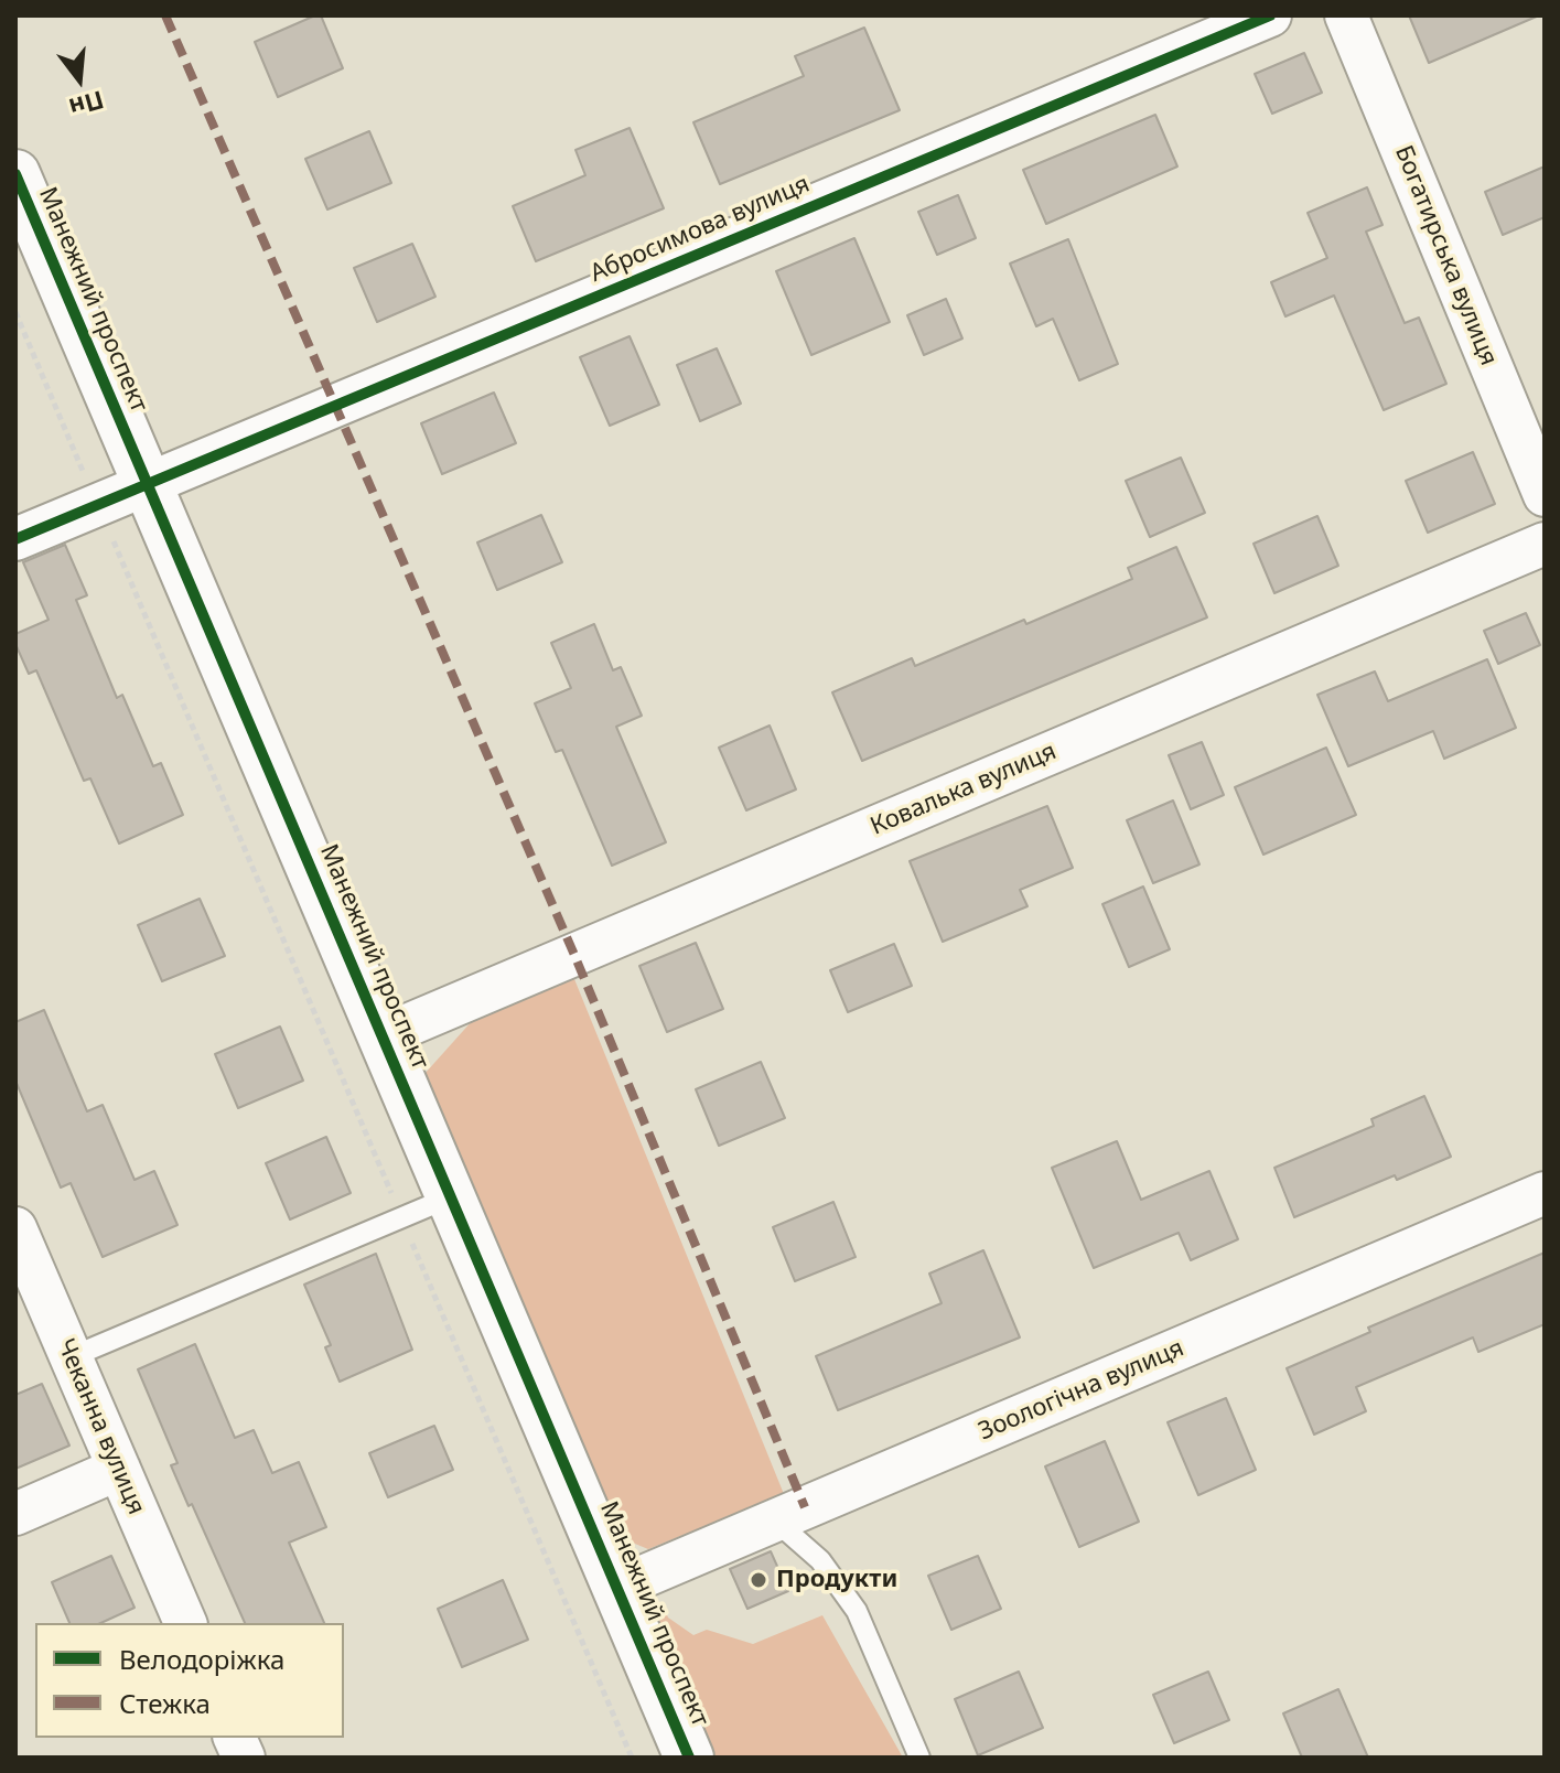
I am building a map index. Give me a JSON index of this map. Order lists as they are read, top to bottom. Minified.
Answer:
{"streets":{"street":["Абросимова вулиця","Богатирська вулиця","Манежний проспект","Ковалька вулиця","Зоологічна вулиця","Чеканна вулиця"]},"crossings":[["Абросимова вулиця","Манежний проспект"],["Манежний проспект","Ковалька вулиця"],["Манежний проспект","Зоологічна вулиця"]],"places":["Продукти"],"legend":["Велодоріжка","Стежка"],"north":"bottom"}
